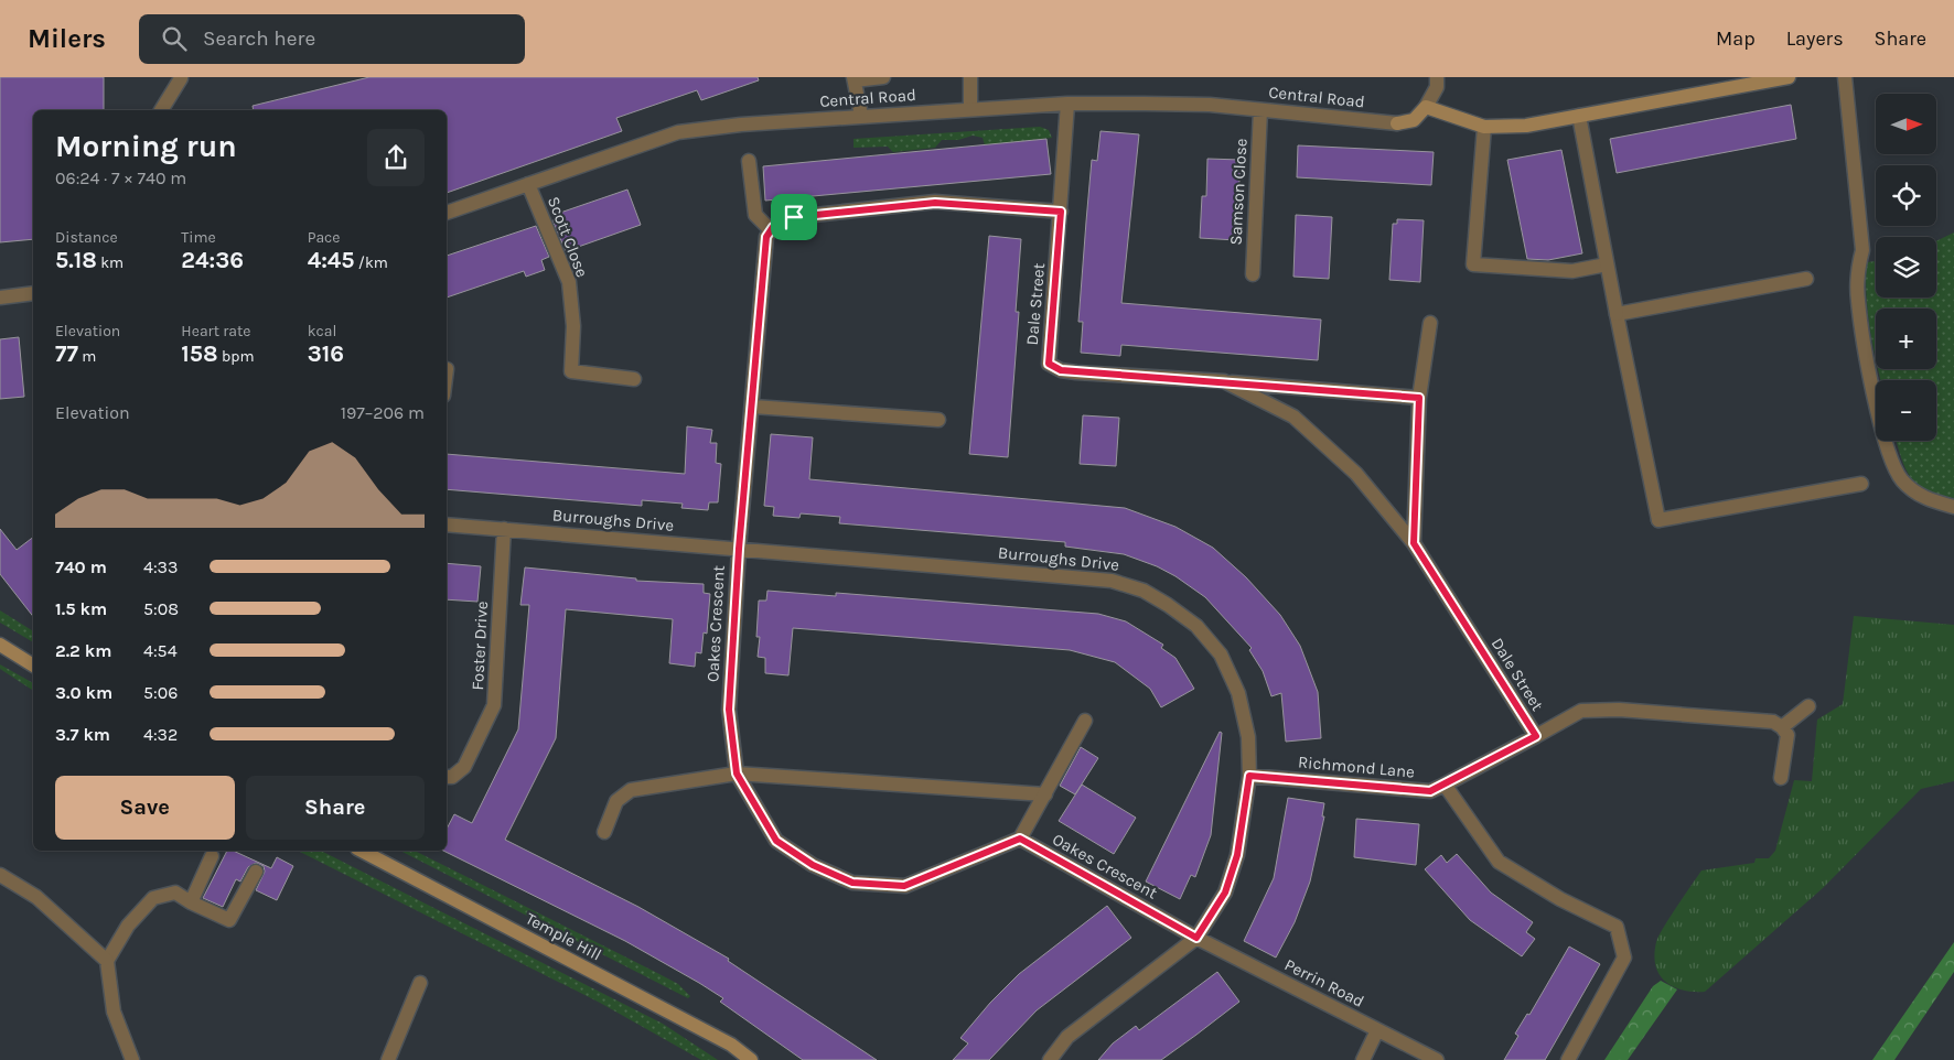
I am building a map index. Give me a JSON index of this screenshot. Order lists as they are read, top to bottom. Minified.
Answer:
{"streets":{"street":["Central Road","Samson Close","Scott Close","Dale Street","Burroughs Drive","Oakes Crescent","Foster Drive","Richmond Lane","Temple Hill","Perrin Road"]},"crossings":[["Central Road","Samson Close"],["Central Road","Scott Close"],["Central Road","Dale Street"],["Dale Street","Richmond Lane"],["Burroughs Drive","Oakes Crescent"],["Burroughs Drive","Foster Drive"],["Burroughs Drive","Richmond Lane"],["Burroughs Drive","Perrin Road"],["Oakes Crescent","Perrin Road"]],"north":"right","page":{"header":"Milers","search":"Search here","nav":["Map","Layers","Share"],"map_buttons":["+","−"],"heading":["Morning run","06:24 · 7 × 740 m"],"stats":[["Distance","5.18 km"],["Time","24:36"],["Pace","4:45 /km"],["Elevation","77 m"],["Heart rate","158 bpm"],["kcal","316"]],"chart":["Elevation","197–206 m"],"list":[{"name":"740 m","note":"4:33"},{"name":"1.5 km","note":"5:08"},{"name":"2.2 km","note":"4:54"},{"name":"3.0 km","note":"5:06"},{"name":"3.7 km","note":"4:32"}],"buttons":["Save","Share"]}}
